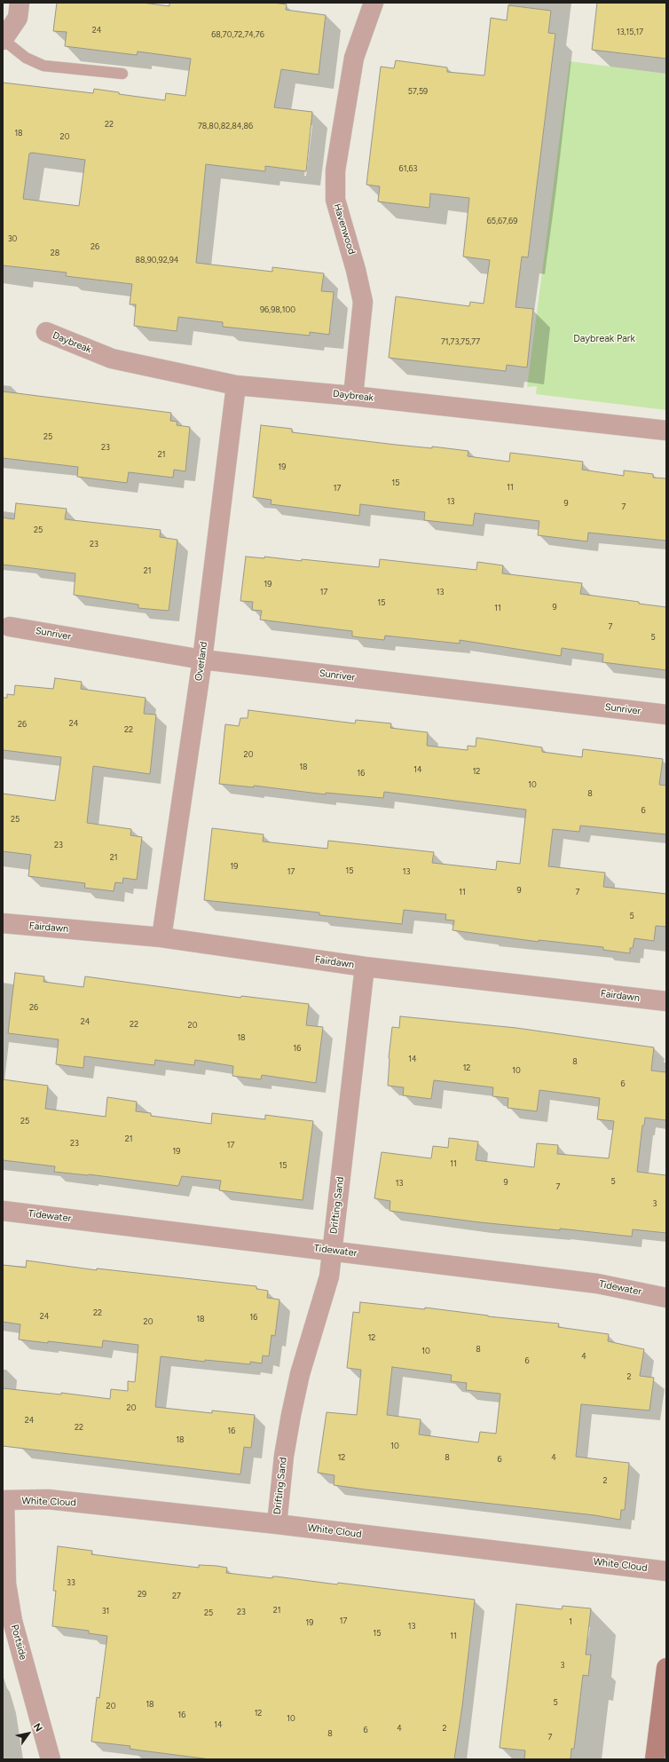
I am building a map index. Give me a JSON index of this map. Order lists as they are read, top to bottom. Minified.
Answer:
{"streets":{"street":["Havenwood","Daybreak","Sunriver","Overland","Fairdawn","Drifting Sand","Tidewater","White Cloud","Portside"]},"crossings":[["Havenwood","Daybreak"],["Daybreak","Overland"],["Sunriver","Overland"],["Overland","Fairdawn"],["Fairdawn","Drifting Sand"],["Drifting Sand","Tidewater"],["Drifting Sand","White Cloud"],["White Cloud","Portside"]],"parks":["Daybreak Park"],"house_numbers":["24","13,15,17","68,70,72,74,76","57,59","22","78,80,82,84,86","18","20","61,63","65,67,69","30","26","28","88,90,92,94","96,98,100","71,73,75,77","25","23","21","19","15","11","17","13","9","7","25","23","21","19","17","13","15","9","11","7","5","24","26","22","20","18","14","12","16","10","8","6","25","23","21","19","15","17","13","9","11","7","5","26","24","22","20","18","16","14","8","12","10","6","25","21","23","17","19","11","15","5","9","13","7","3","22","24","16","18","20","12","8","10","4","6","2","20","24","22","16","18","10","12","8","4","6","2","33","29","27","21","31","23","25","17","1","19","13","15","11","3","5","18","20","12","16","10","14","4","2","6","8","7"],"north":"top right"}
